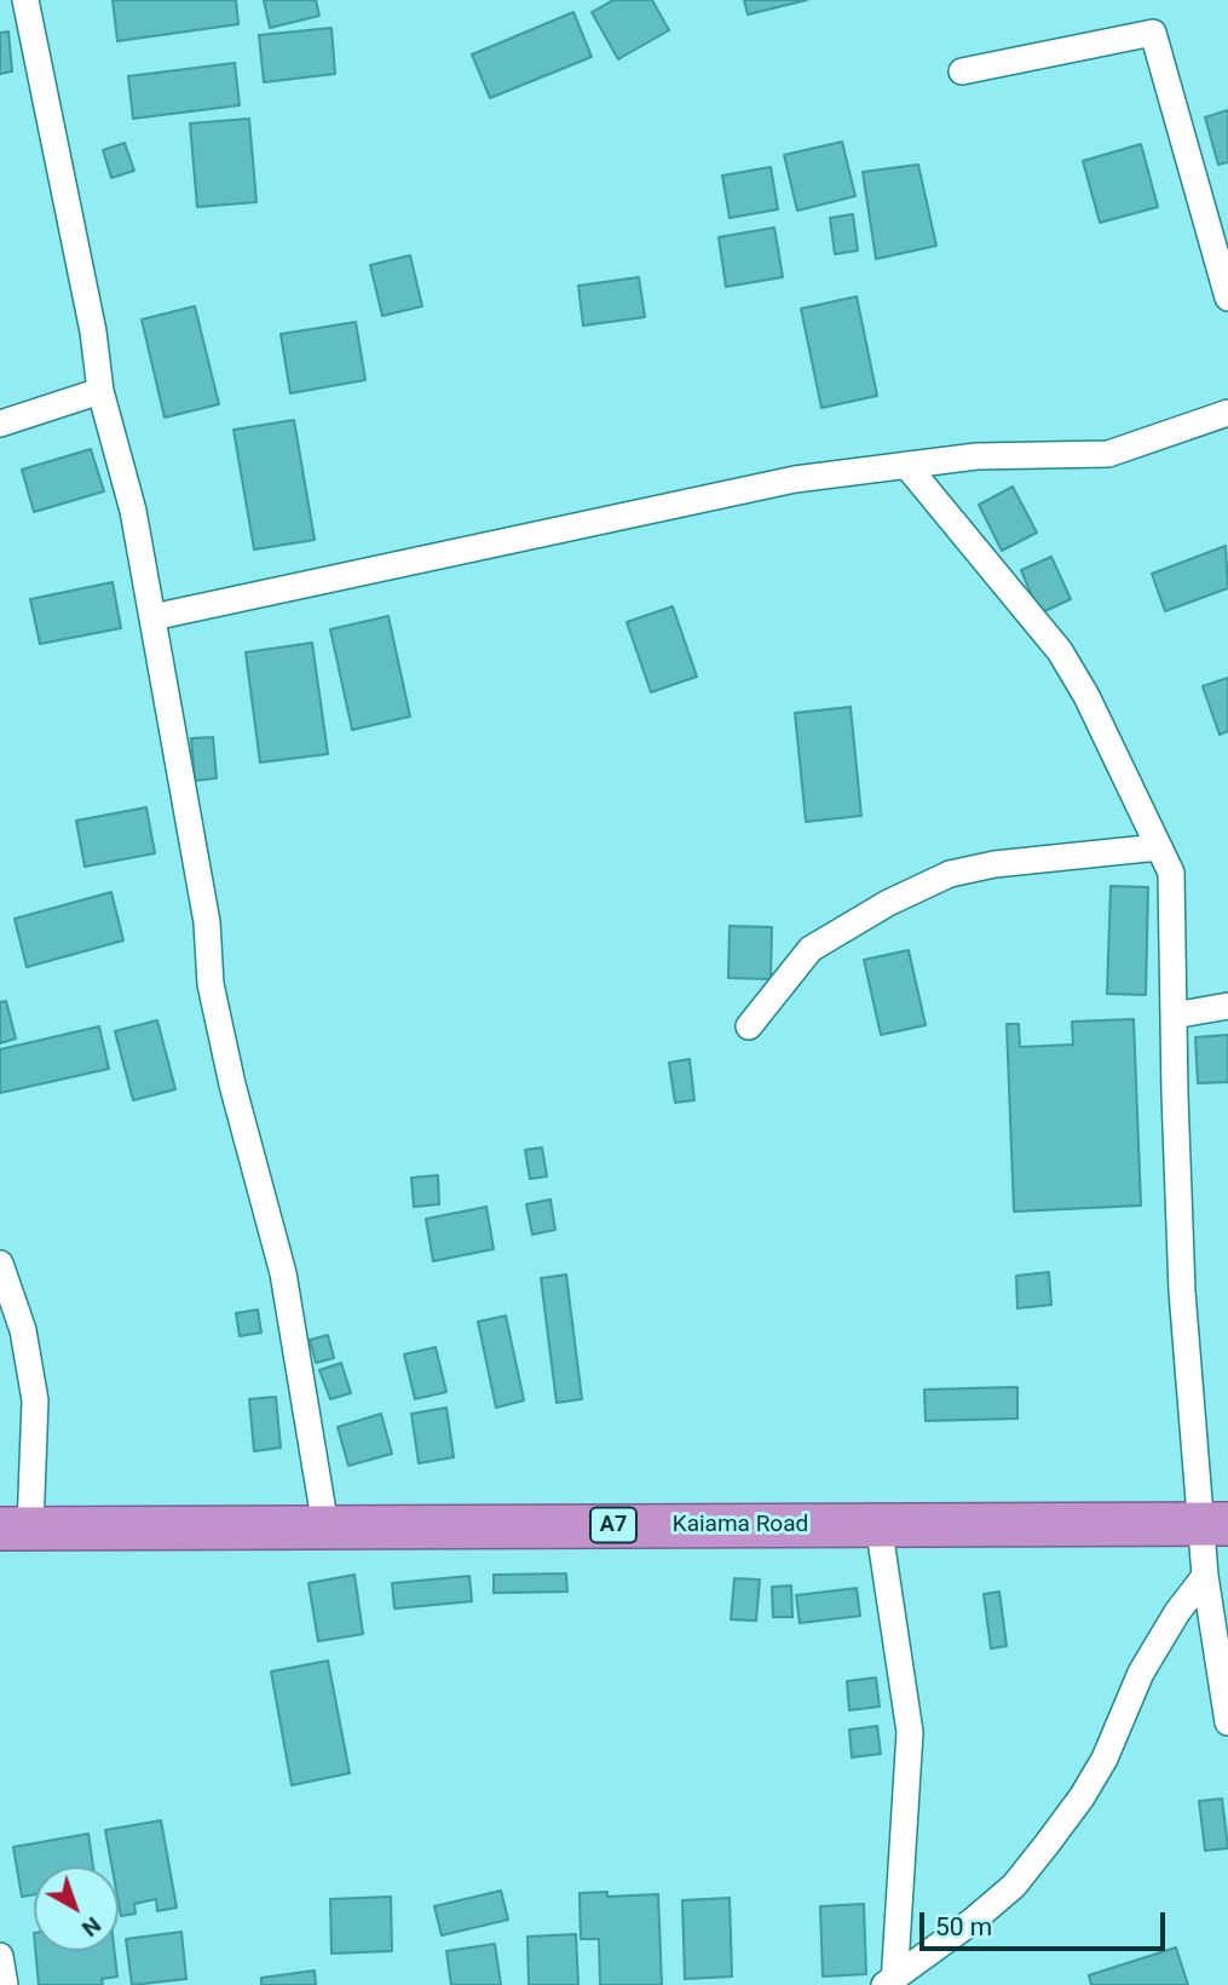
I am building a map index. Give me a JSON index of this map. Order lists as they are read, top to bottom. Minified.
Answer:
{"streets":{"highway":["A7","Kaiama Road"]},"scale_bar":"50 m","north":"bottom right"}
